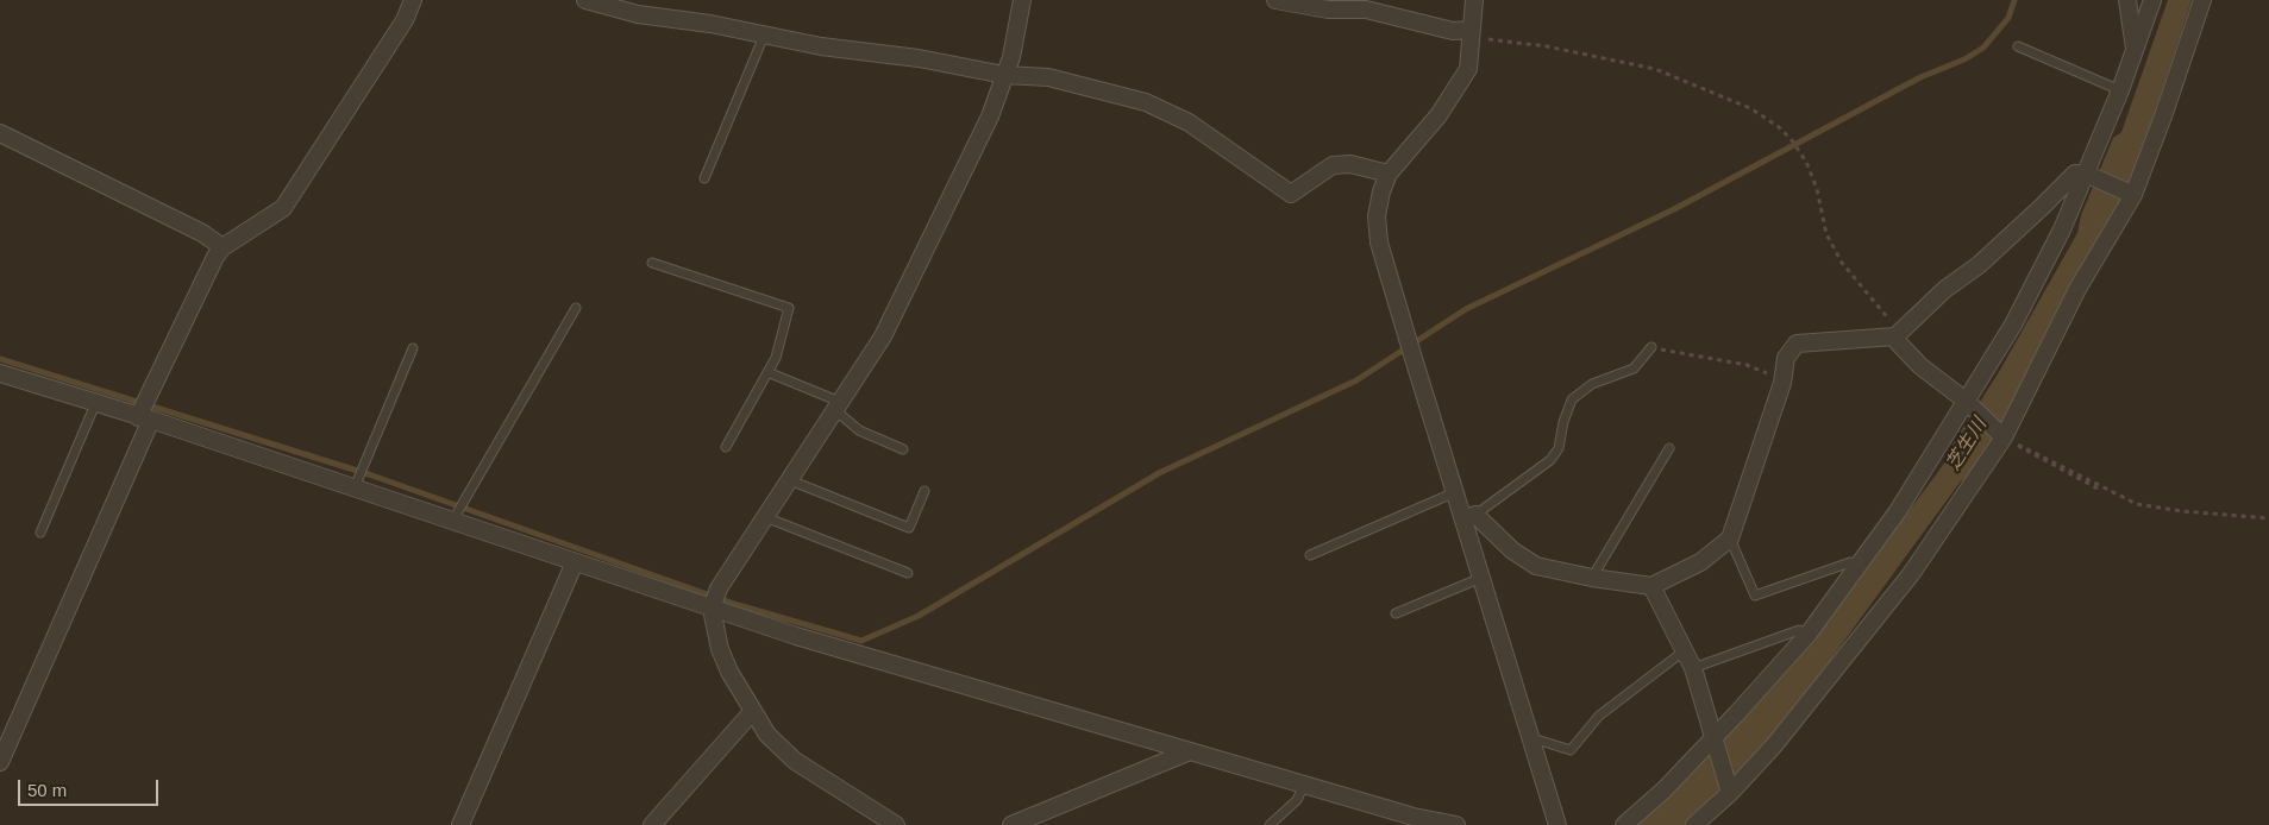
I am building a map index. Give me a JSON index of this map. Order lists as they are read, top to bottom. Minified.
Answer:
{"water":["芝生川"],"scale_bar":"50 m"}
